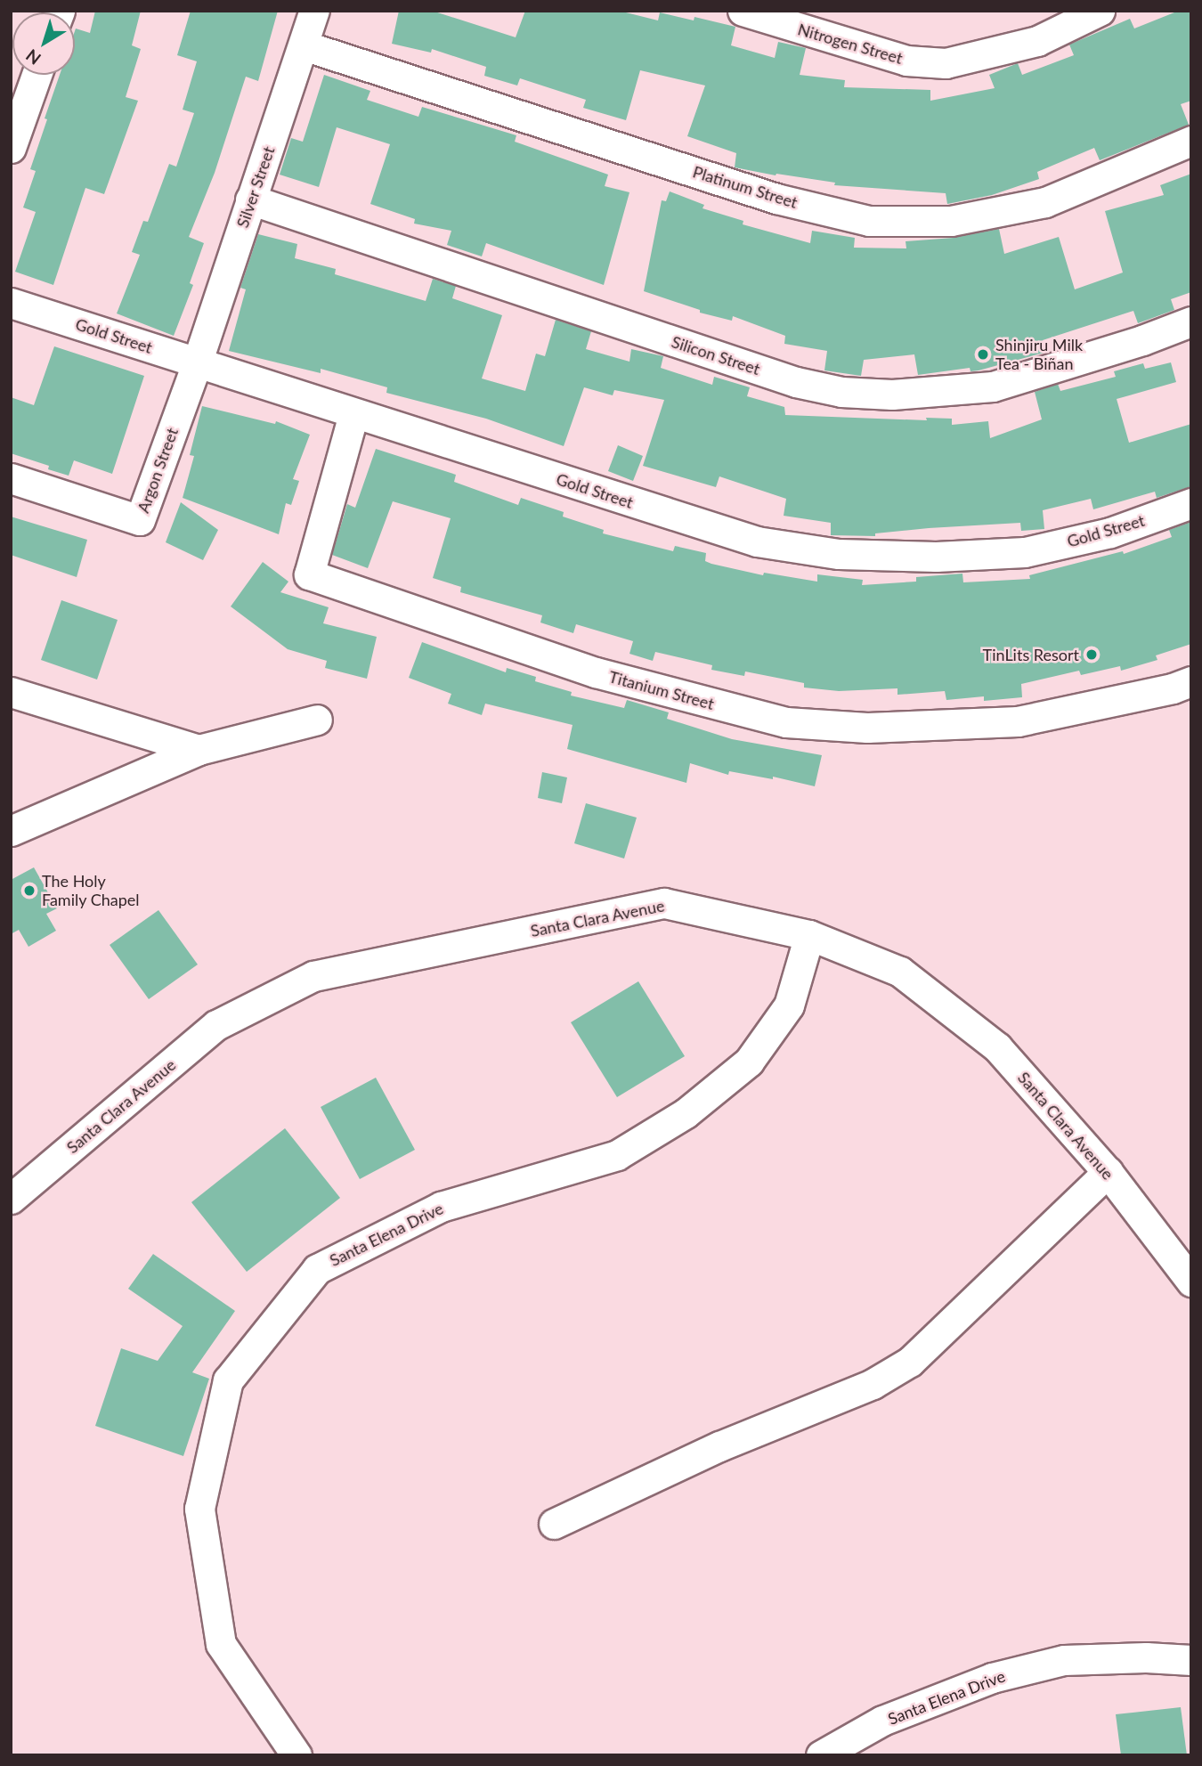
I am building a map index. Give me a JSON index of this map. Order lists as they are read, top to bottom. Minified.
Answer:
{"streets":{"street":["Nitrogen Street","Silver Street","Platinum Street","Gold Street","Silicon Street","Argon Street","Titanium Street","Santa Clara Avenue","Santa Elena Drive"]},"crossings":[["Silver Street","Platinum Street"],["Silver Street","Gold Street"],["Silver Street","Silicon Street"],["Silver Street","Argon Street"],["Gold Street","Argon Street"],["Gold Street","Titanium Street"],["Santa Clara Avenue","Santa Elena Drive"]],"places":["Shinjiru Milk Tea - Biñan","TinLits Resort","The Holy Family Chapel"],"north":"bottom left"}
